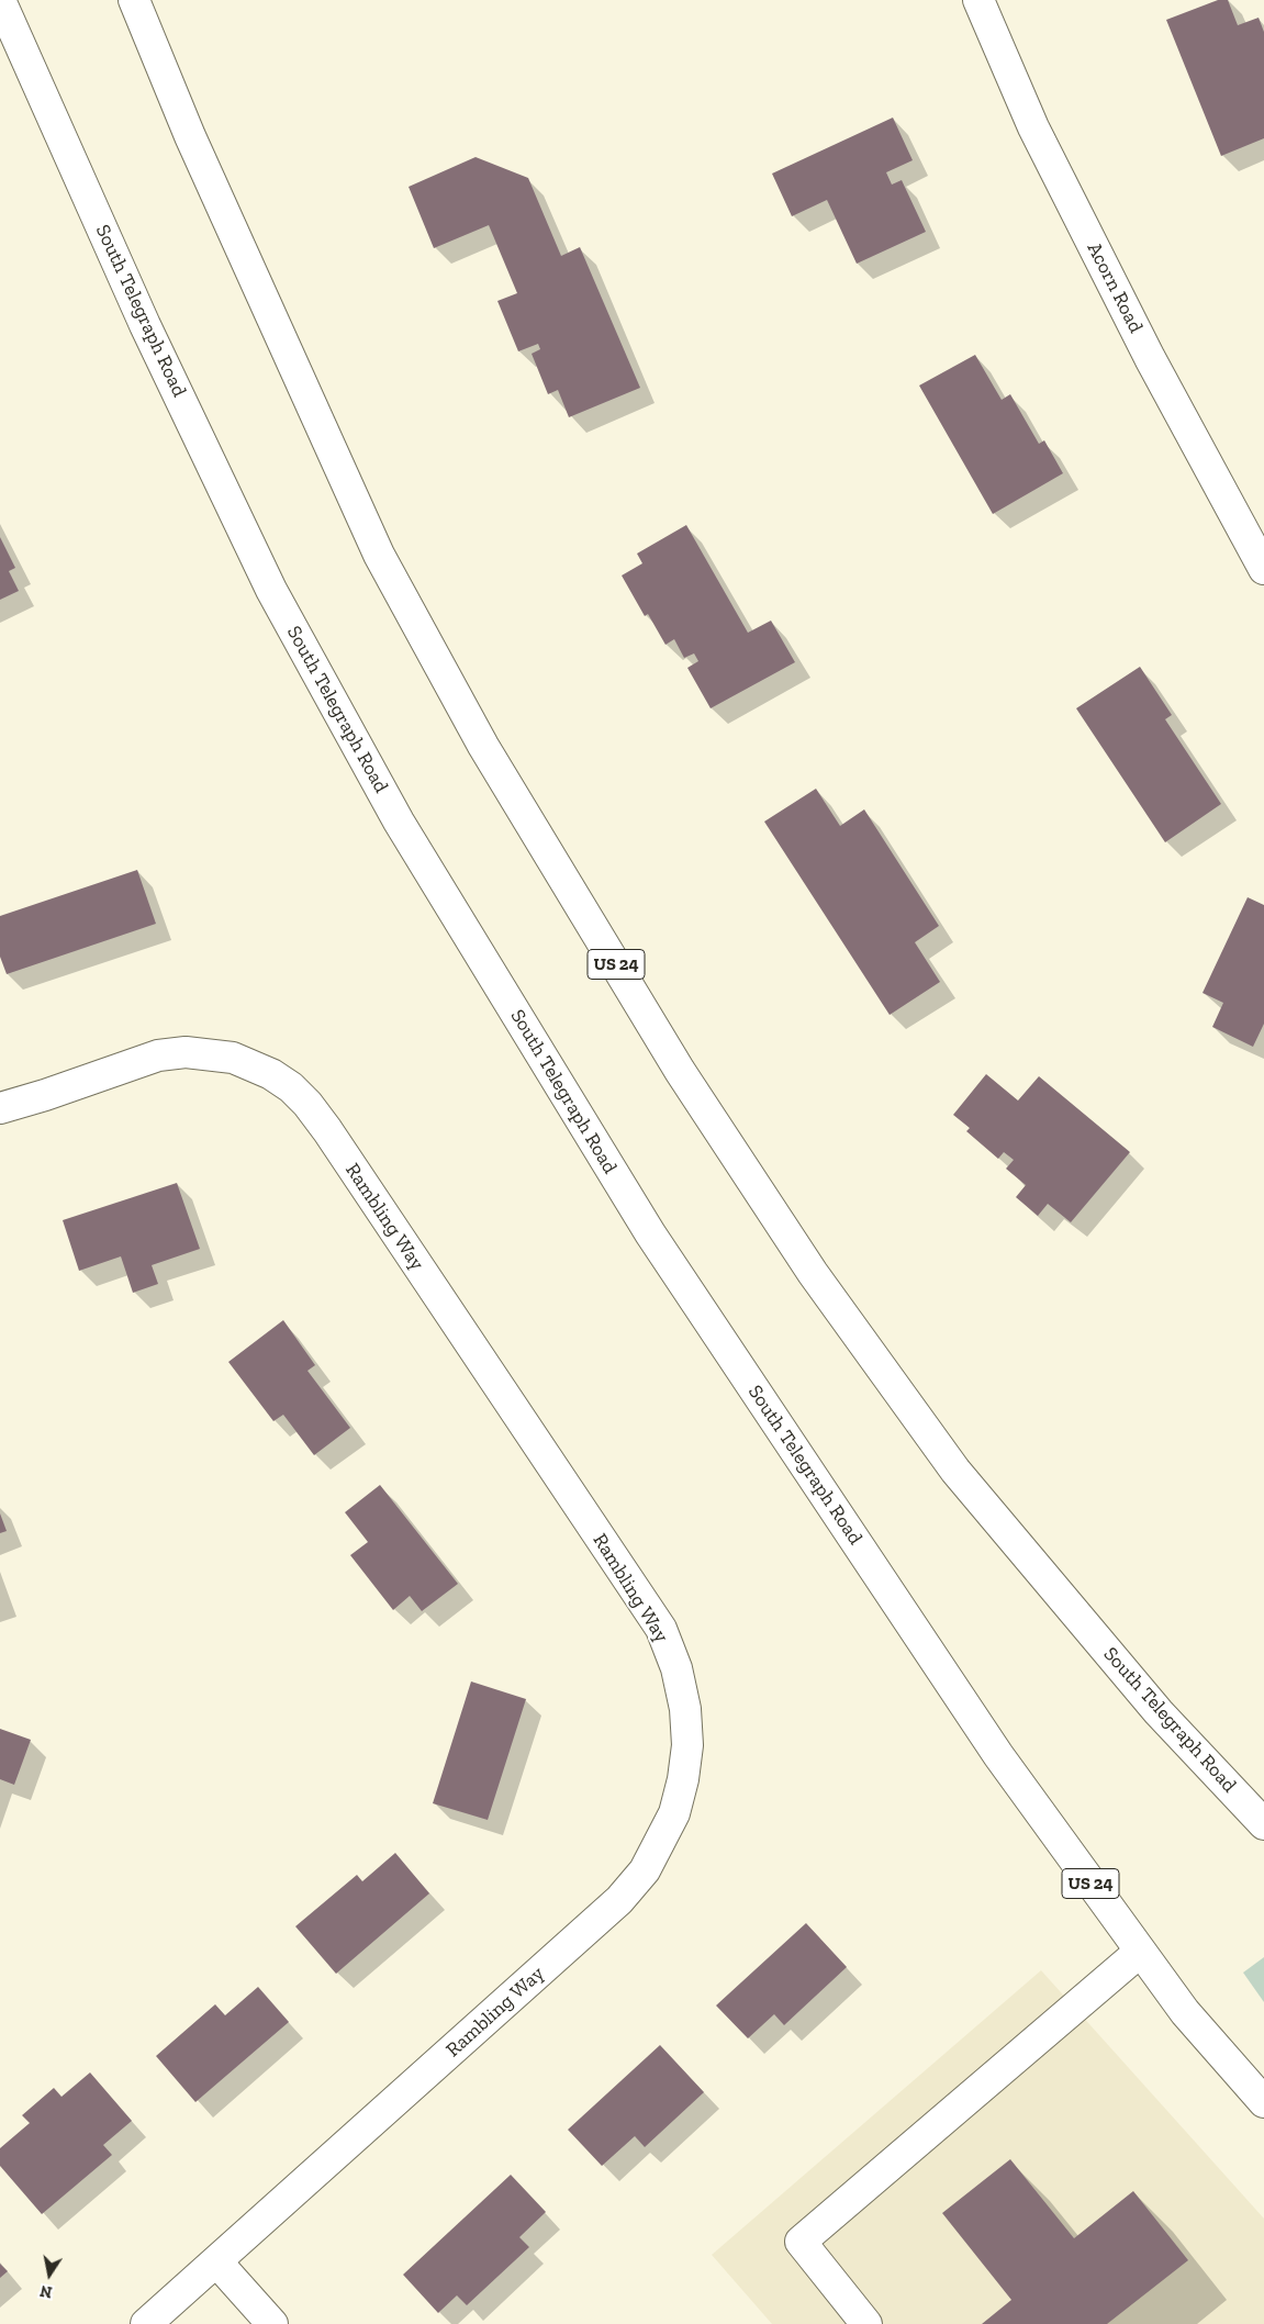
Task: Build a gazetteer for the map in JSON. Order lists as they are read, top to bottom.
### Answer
{
  "streets": {
    "main road": [
      "Acorn Road",
      "South Telegraph Road",
      "US 24",
      "Rambling Way"
    ]
  },
  "north": "bottom"
}
